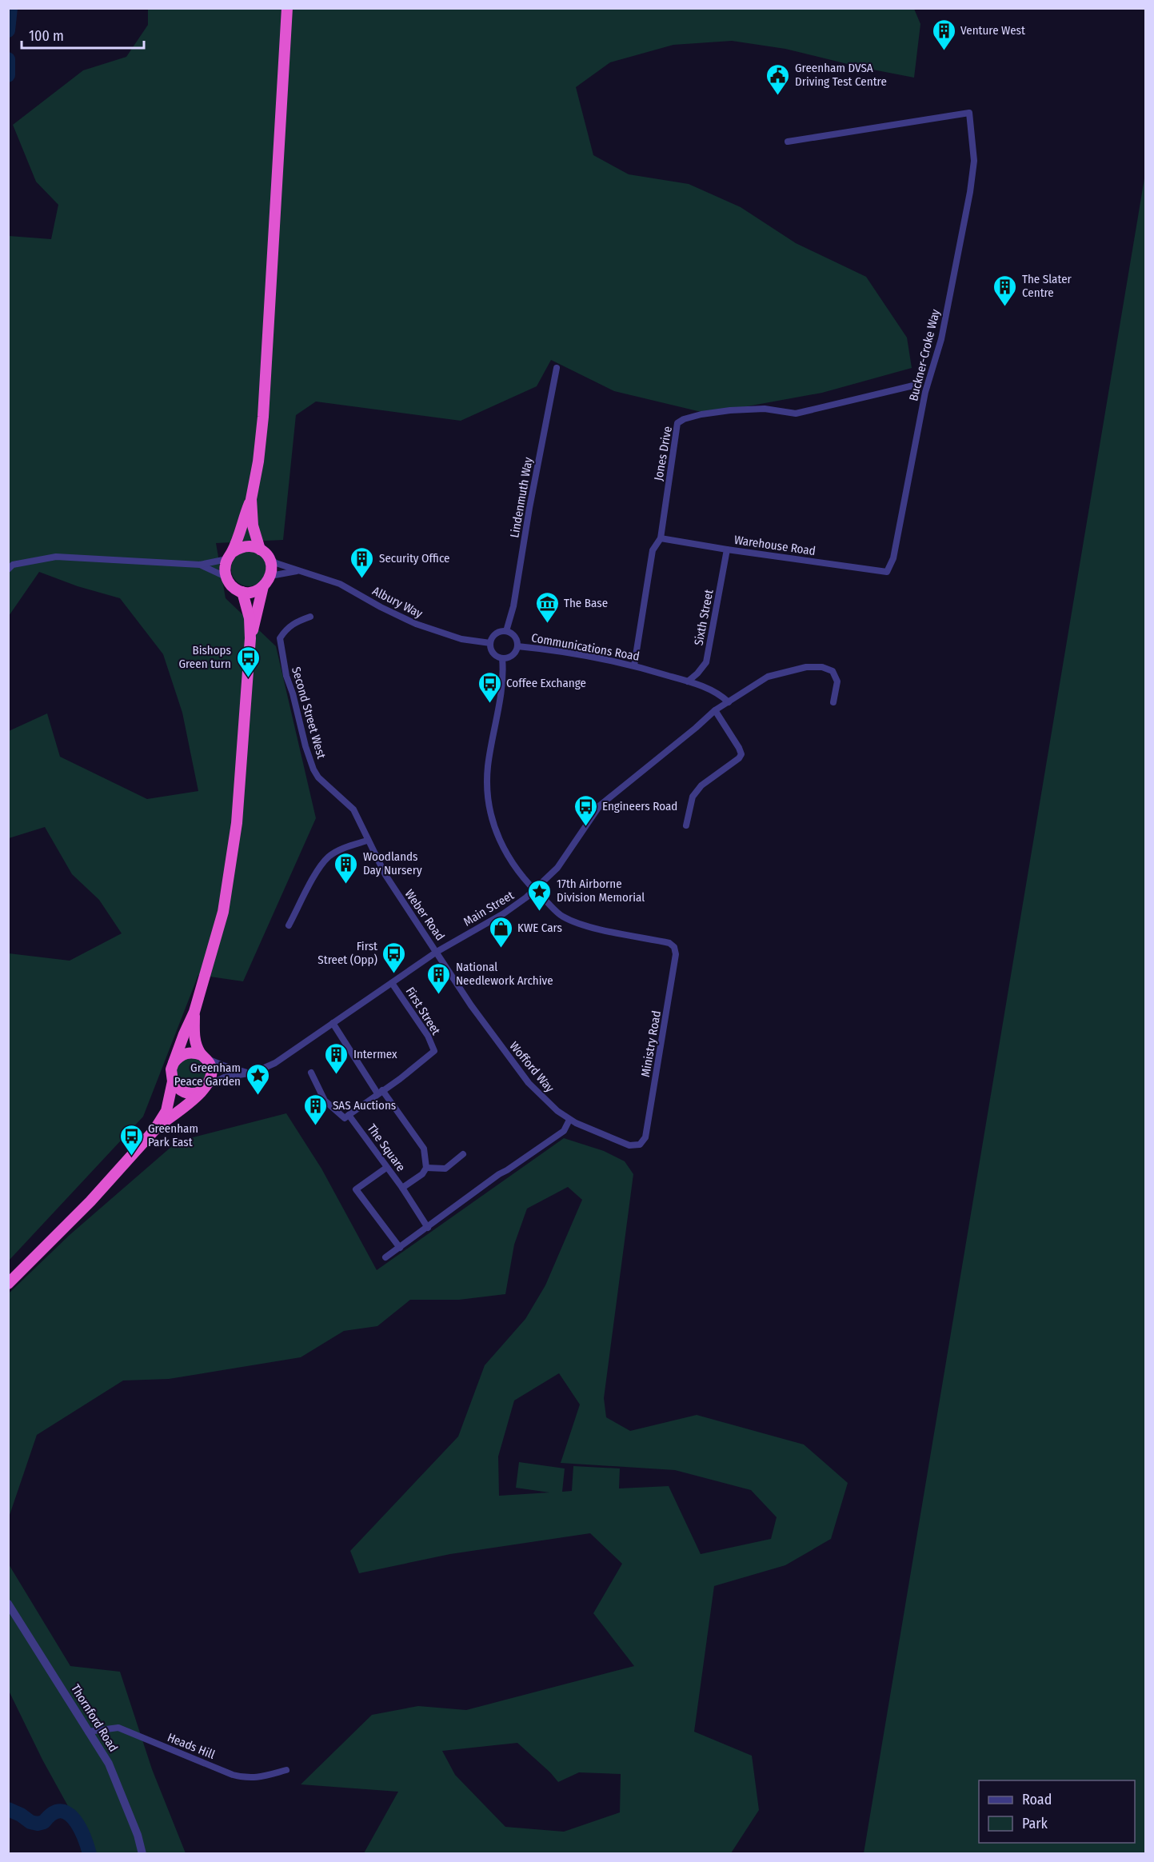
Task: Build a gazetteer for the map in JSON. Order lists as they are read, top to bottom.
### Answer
{
  "streets": {
    "street": [
      "Buckner-Croke Way",
      "Jones Drive",
      "Lindenmuth Way",
      "Warehouse Road",
      "Albury Way",
      "Sixth Street",
      "Communications Road",
      "Second Street West",
      "Main Street",
      "Weber Road",
      "First Street",
      "Ministry Road",
      "Wofford Way",
      "The Square",
      "Thornford Road",
      "Heads Hill"
    ]
  },
  "crossings": [
    ["Buckner-Croke Way", "Warehouse Road"],
    ["Jones Drive", "Warehouse Road"],
    ["Jones Drive", "Communications Road"],
    ["Lindenmuth Way", "Albury Way"],
    ["Lindenmuth Way", "Communications Road"],
    ["Warehouse Road", "Sixth Street"],
    ["Albury Way", "Communications Road"],
    ["Sixth Street", "Communications Road"],
    ["Communications Road", "Main Street"],
    ["Second Street West", "Weber Road"],
    ["Main Street", "Weber Road"],
    ["Main Street", "First Street"],
    ["Main Street", "Ministry Road"],
    ["Main Street", "Wofford Way"],
    ["Main Street", "The Square"],
    ["Weber Road", "Wofford Way"],
    ["First Street", "The Square"],
    ["Ministry Road", "Wofford Way"],
    ["Thornford Road", "Heads Hill"]
  ],
  "places": {
    "building": [
      "Venture West",
      "The Slater Centre",
      "Security Office",
      "Woodlands Day Nursery",
      "National Needlework Archive",
      "Intermex",
      "SAS Auctions"
    ],
    "public building": ["Greenham DVSA Driving Test Centre"],
    "museum": ["The Base"],
    "bus stop": [
      "Bishops Green turn",
      "Coffee Exchange",
      "Engineers Road",
      "First Street (Opp)",
      "Greenham Park East"
    ],
    "place": ["17th Airborne Division Memorial", "Greenham Peace Garden"],
    "shop": ["KWE Cars"]
  },
  "legend": ["Road", "Park"],
  "scale_bar": "100 m"
}
